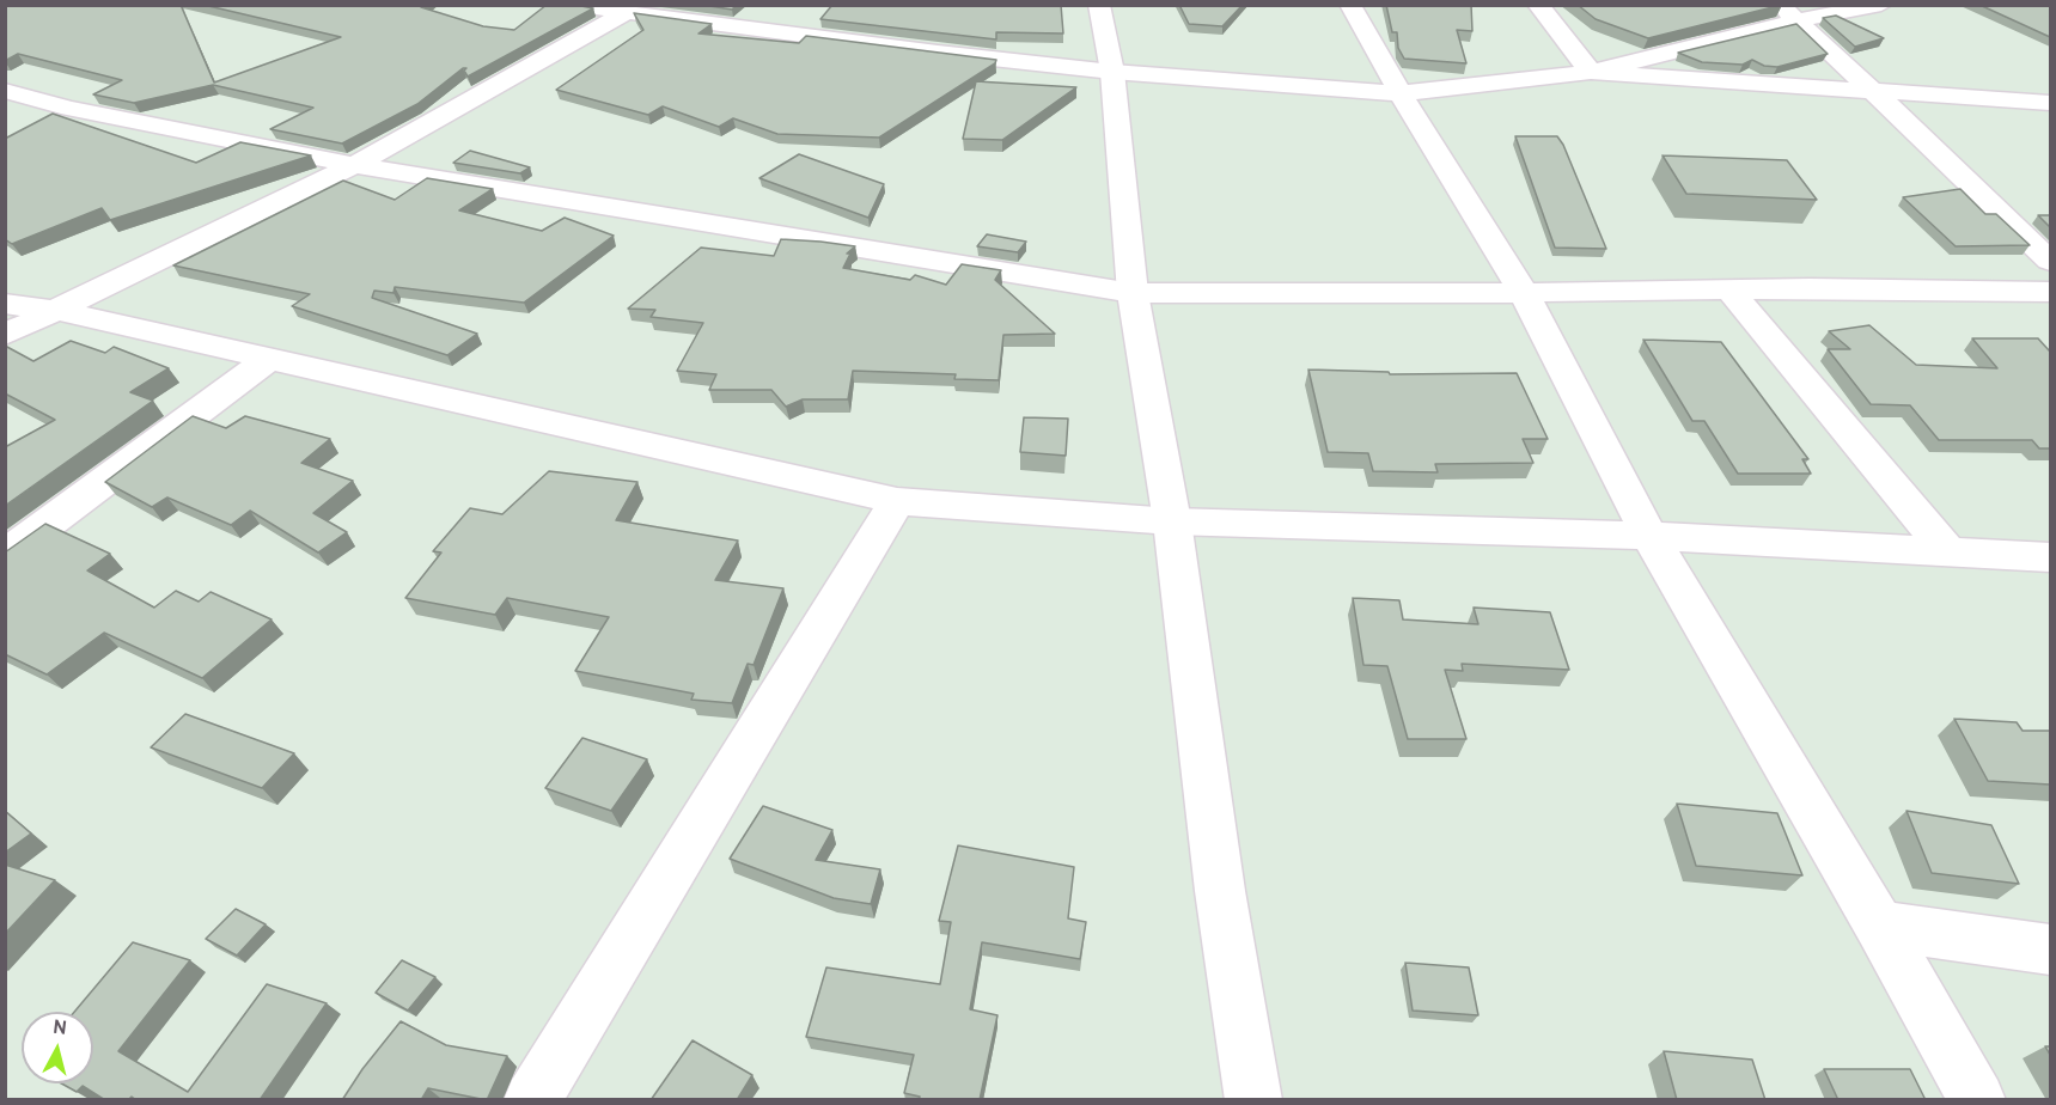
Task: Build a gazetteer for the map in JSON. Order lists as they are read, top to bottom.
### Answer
{
  "north": "top"
}
